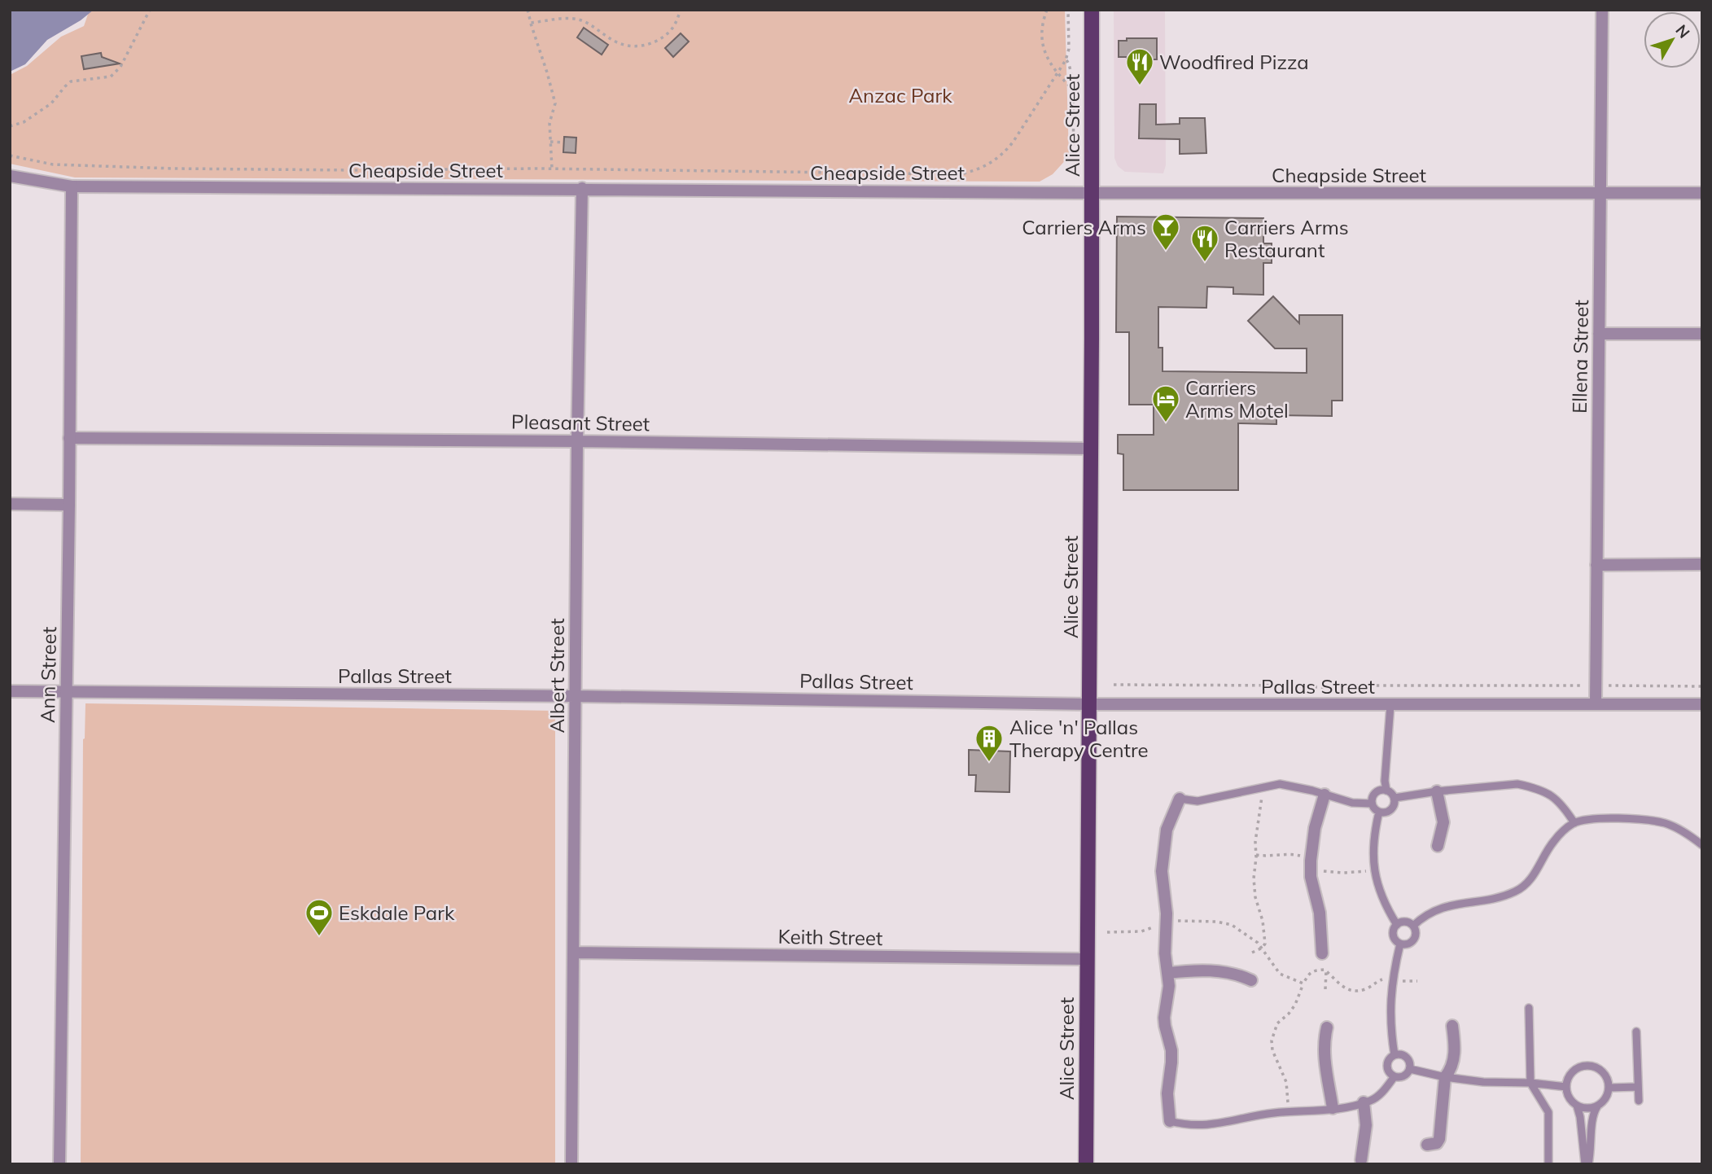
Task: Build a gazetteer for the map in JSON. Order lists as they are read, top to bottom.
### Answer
{
  "streets": {
    "main road": ["Alice Street"],
    "street": [
      "Cheapside Street",
      "Ellena Street",
      "Pleasant Street",
      "Ann Street",
      "Pallas Street",
      "Albert Street",
      "Keith Street"
    ]
  },
  "crossings": [
    ["Alice Street", "Cheapside Street"],
    ["Alice Street", "Pleasant Street"],
    ["Alice Street", "Pallas Street"],
    ["Alice Street", "Keith Street"],
    ["Cheapside Street", "Ellena Street"],
    ["Cheapside Street", "Ann Street"],
    ["Cheapside Street", "Albert Street"],
    ["Ellena Street", "Pallas Street"],
    ["Pleasant Street", "Ann Street"],
    ["Pleasant Street", "Albert Street"],
    ["Ann Street", "Pallas Street"],
    ["Pallas Street", "Albert Street"],
    ["Albert Street", "Keith Street"]
  ],
  "parks": ["Anzac Park"],
  "places": {
    "restaurant": ["Woodfired Pizza", "Carriers Arms Restaurant"],
    "bar": ["Carriers Arms"],
    "hotel": ["Carriers Arms Motel"],
    "building": ["Alice 'n' Pallas Therapy Centre"],
    "sports": ["Eskdale Park"]
  },
  "north": "top right"
}
